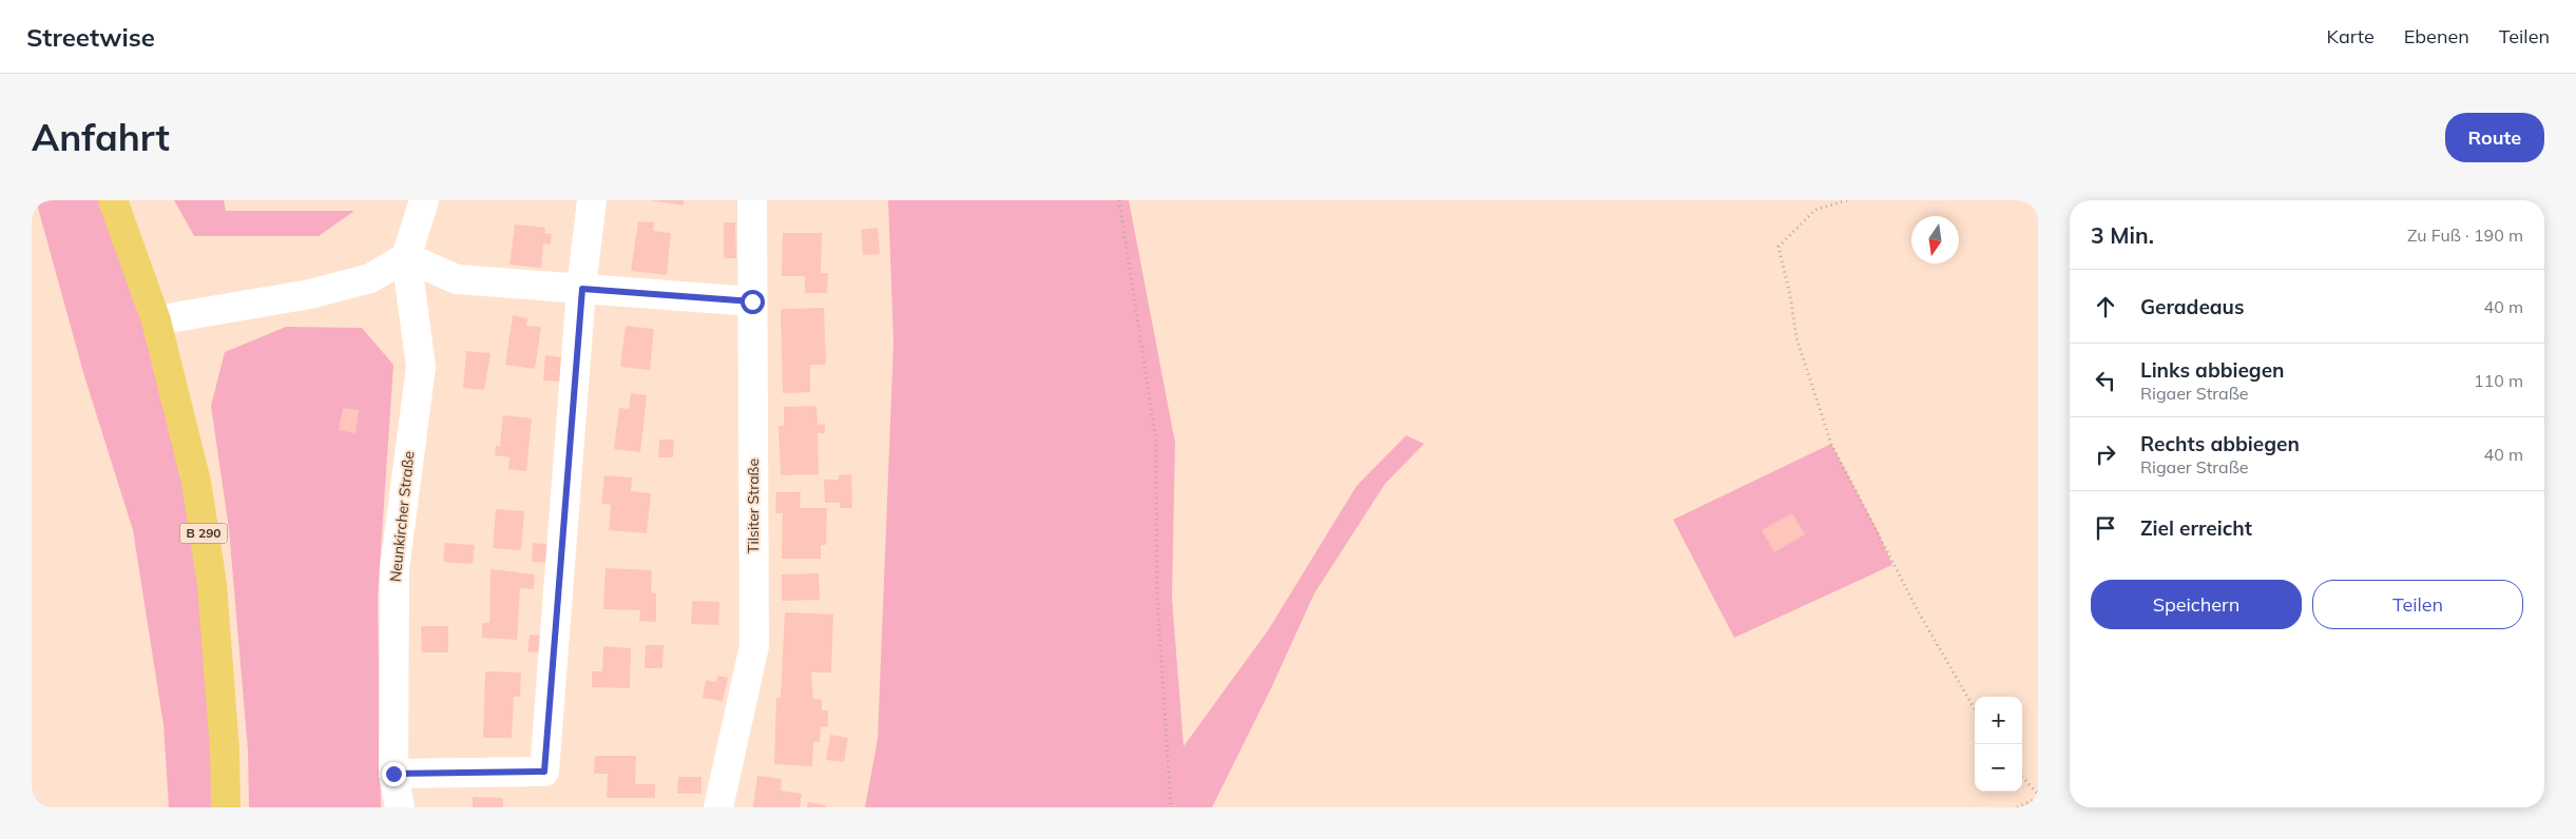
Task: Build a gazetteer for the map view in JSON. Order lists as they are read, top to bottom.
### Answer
{
  "streets": {
    "main road": ["B 290"],
    "street": ["Tilsiter Straße", "Neunkircher Straße"]
  },
  "north": "bottom",
  "page": {
    "header": "Streetwise",
    "nav": ["Karte", "Ebenen", "Teilen"],
    "buttons": [
      "Route",
      ["Speichern", "Teilen"]
    ],
    "title": "Anfahrt",
    "heading": ["3 Min.", "Zu Fuß · 190 m"],
    "list": [
      ["Geradeaus", "40 m"],
      ["Links abbiegen", "Rigaer Straße", "110 m"],
      ["Rechts abbiegen", "Rigaer Straße", "40 m"],
      "Ziel erreicht"
    ],
    "map_buttons": ["+", "−"]
  }
}
